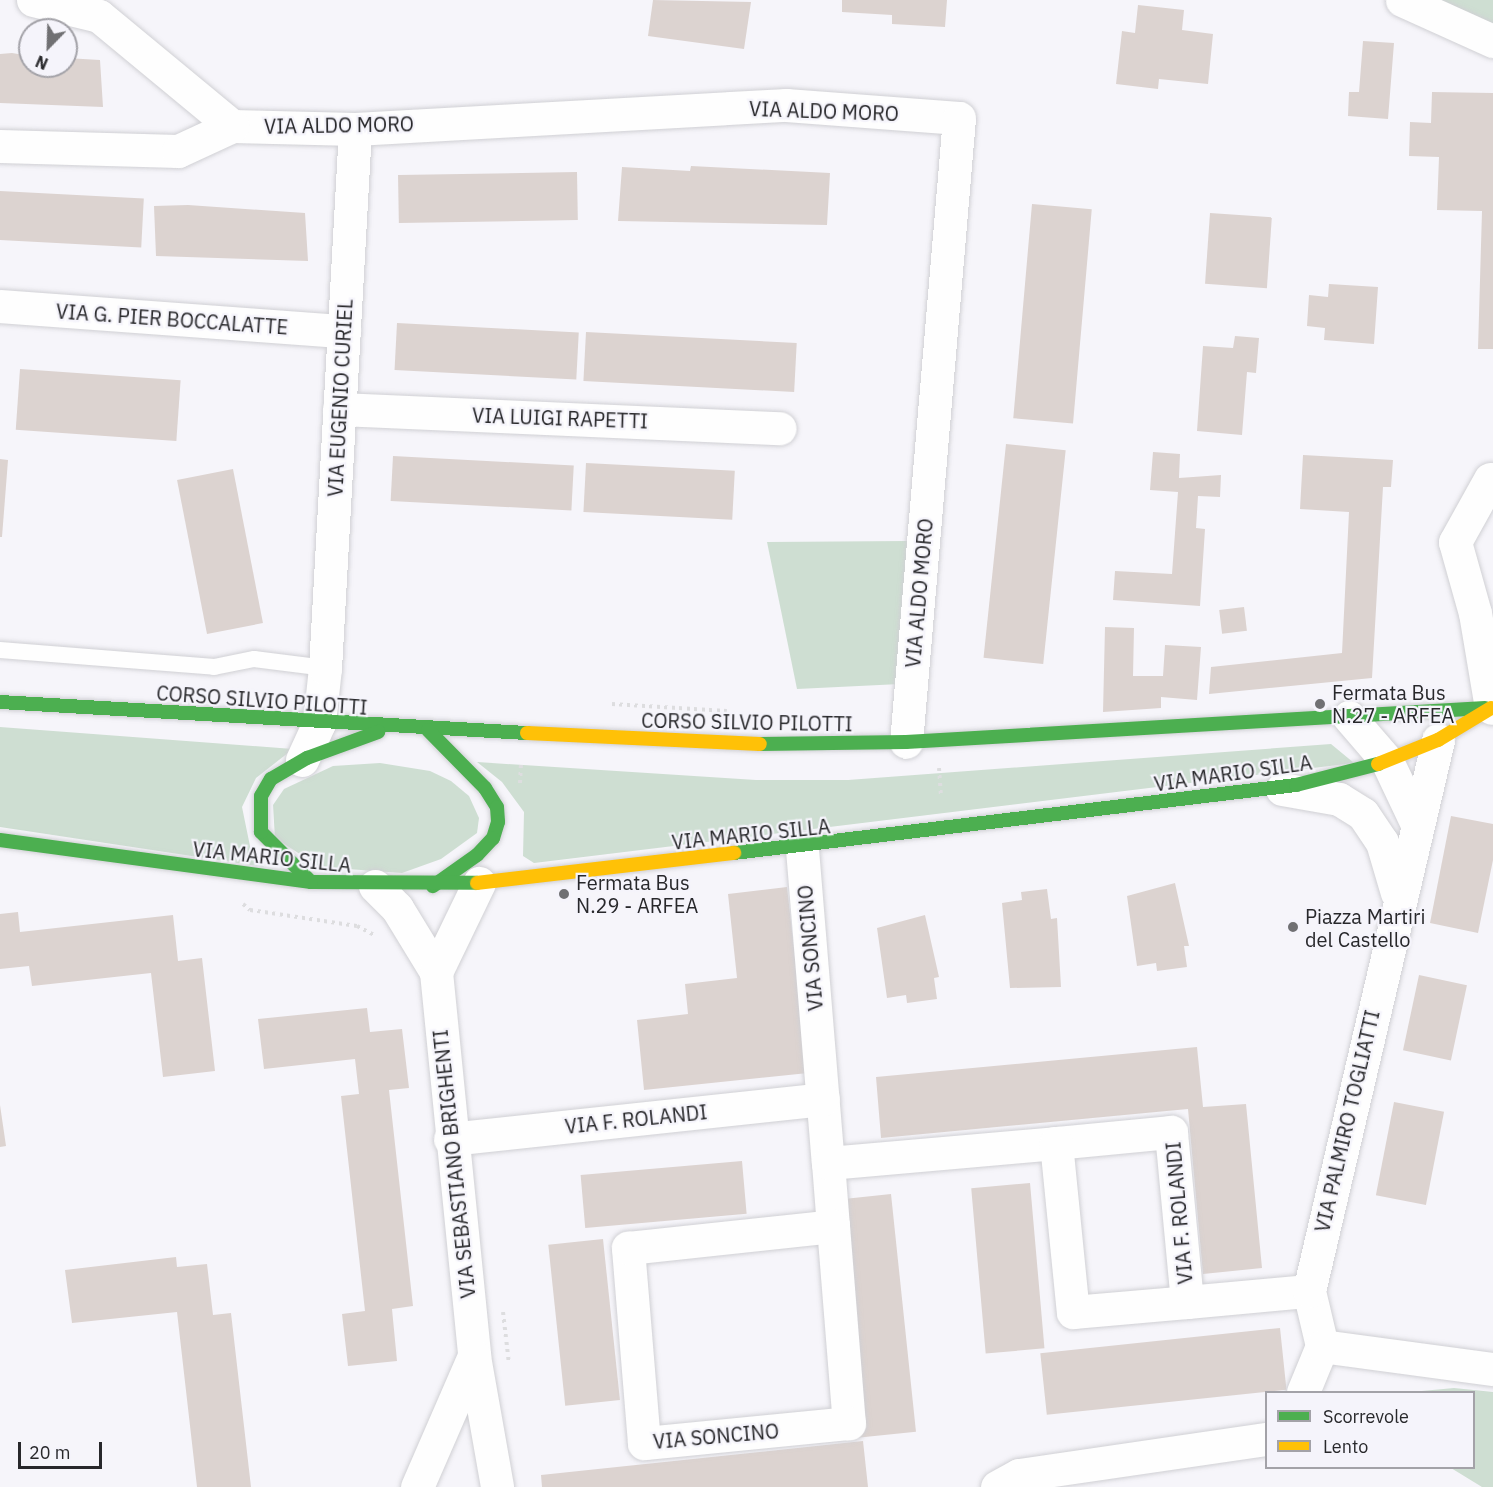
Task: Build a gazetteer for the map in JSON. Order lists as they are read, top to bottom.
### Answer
{
  "streets": {
    "street": [
      "VIA ALDO MORO",
      "VIA G. PIER BOCCALATTE",
      "VIA EUGENIO CURIEL",
      "VIA LUIGI RAPETTI",
      "CORSO SILVIO PILOTTI",
      "VIA MARIO SILLA",
      "VIA SONCINO",
      "VIA F. ROLANDI",
      "VIA PALMIRO TOGLIATTI",
      "VIA SEBASTIANO BRIGHENTI"
    ]
  },
  "crossings": [
    ["VIA ALDO MORO", "VIA EUGENIO CURIEL"],
    ["VIA ALDO MORO", "CORSO SILVIO PILOTTI"],
    ["VIA G. PIER BOCCALATTE", "VIA EUGENIO CURIEL"],
    ["VIA EUGENIO CURIEL", "VIA LUIGI RAPETTI"],
    ["VIA EUGENIO CURIEL", "CORSO SILVIO PILOTTI"],
    ["VIA EUGENIO CURIEL", "VIA MARIO SILLA"],
    ["CORSO SILVIO PILOTTI", "VIA MARIO SILLA"],
    ["VIA MARIO SILLA", "VIA SONCINO"],
    ["VIA MARIO SILLA", "VIA PALMIRO TOGLIATTI"],
    ["VIA SONCINO", "VIA F. ROLANDI"],
    ["VIA F. ROLANDI", "VIA PALMIRO TOGLIATTI"],
    ["VIA F. ROLANDI", "VIA SEBASTIANO BRIGHENTI"]
  ],
  "places": ["Fermata Bus N.27 - ARFEA", "Fermata Bus N.29 - ARFEA", "Piazza Martiri del Castello"],
  "legend": ["Scorrevole", "Lento"],
  "scale_bar": "20 m",
  "north": "bottom left"
}
